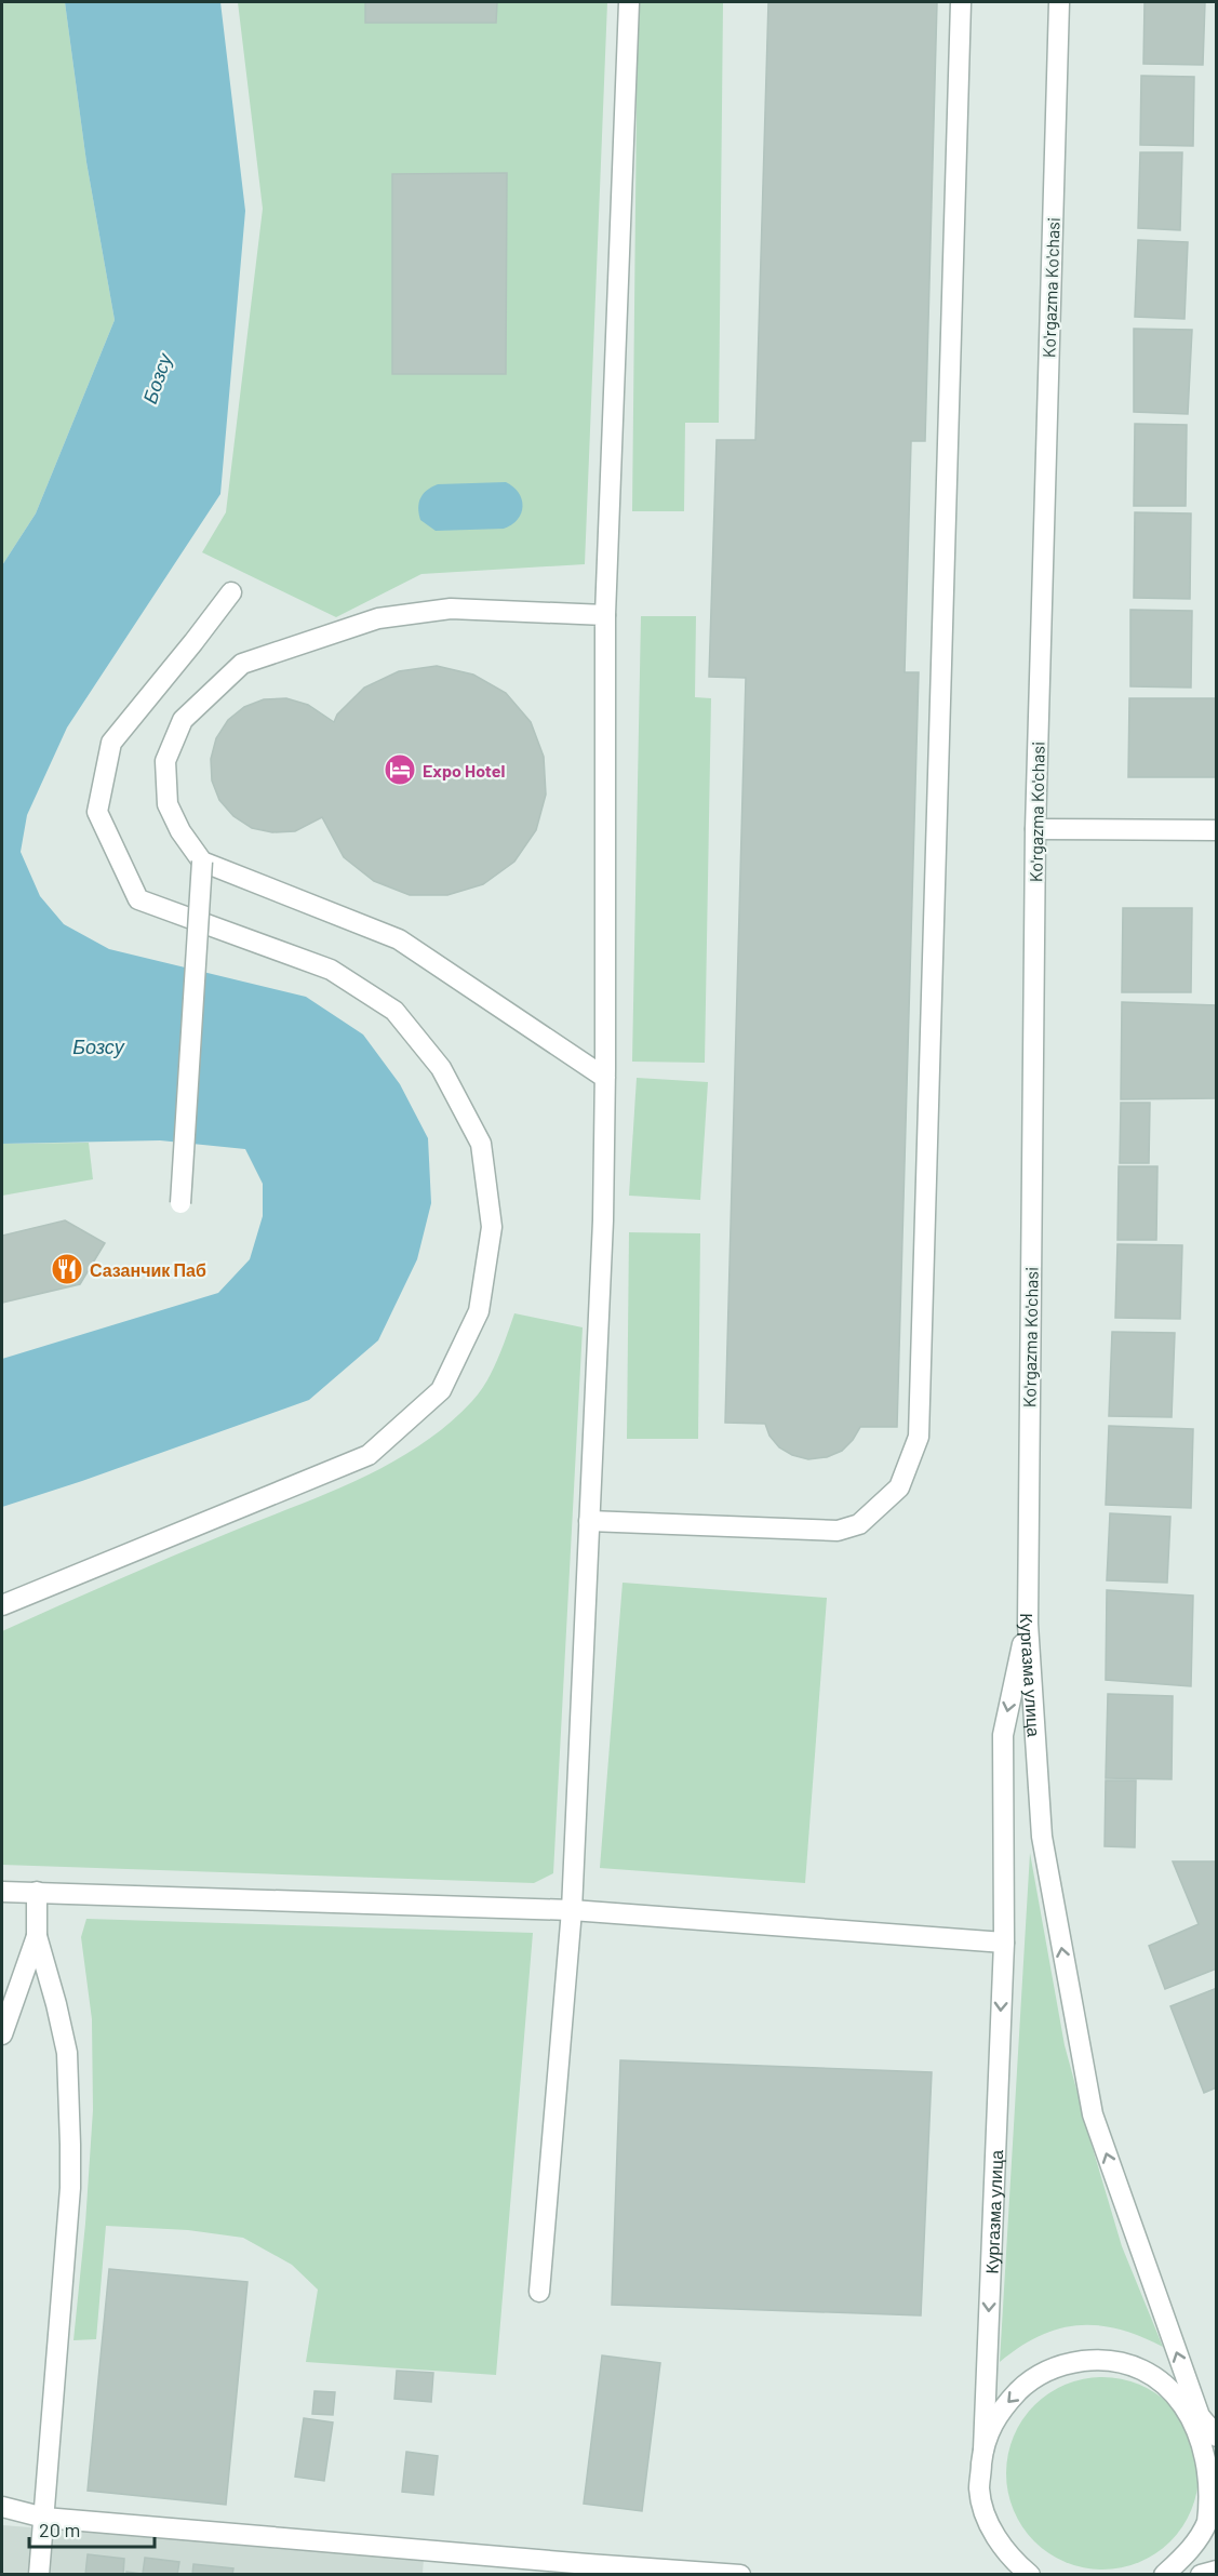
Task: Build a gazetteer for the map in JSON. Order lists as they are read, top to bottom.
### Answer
{
  "streets": {
    "street": ["Ko'rgazma Ko'chasi", "Кургазма улица"]
  },
  "crossings": [
    ["Ko'rgazma Ko'chasi", "Кургазма улица"]
  ],
  "water": ["Бозсу"],
  "places": {
    "hotel": ["Expo Hotel"],
    "restaurant": ["Сазанчик Паб"]
  },
  "scale_bar": "20 m"
}
